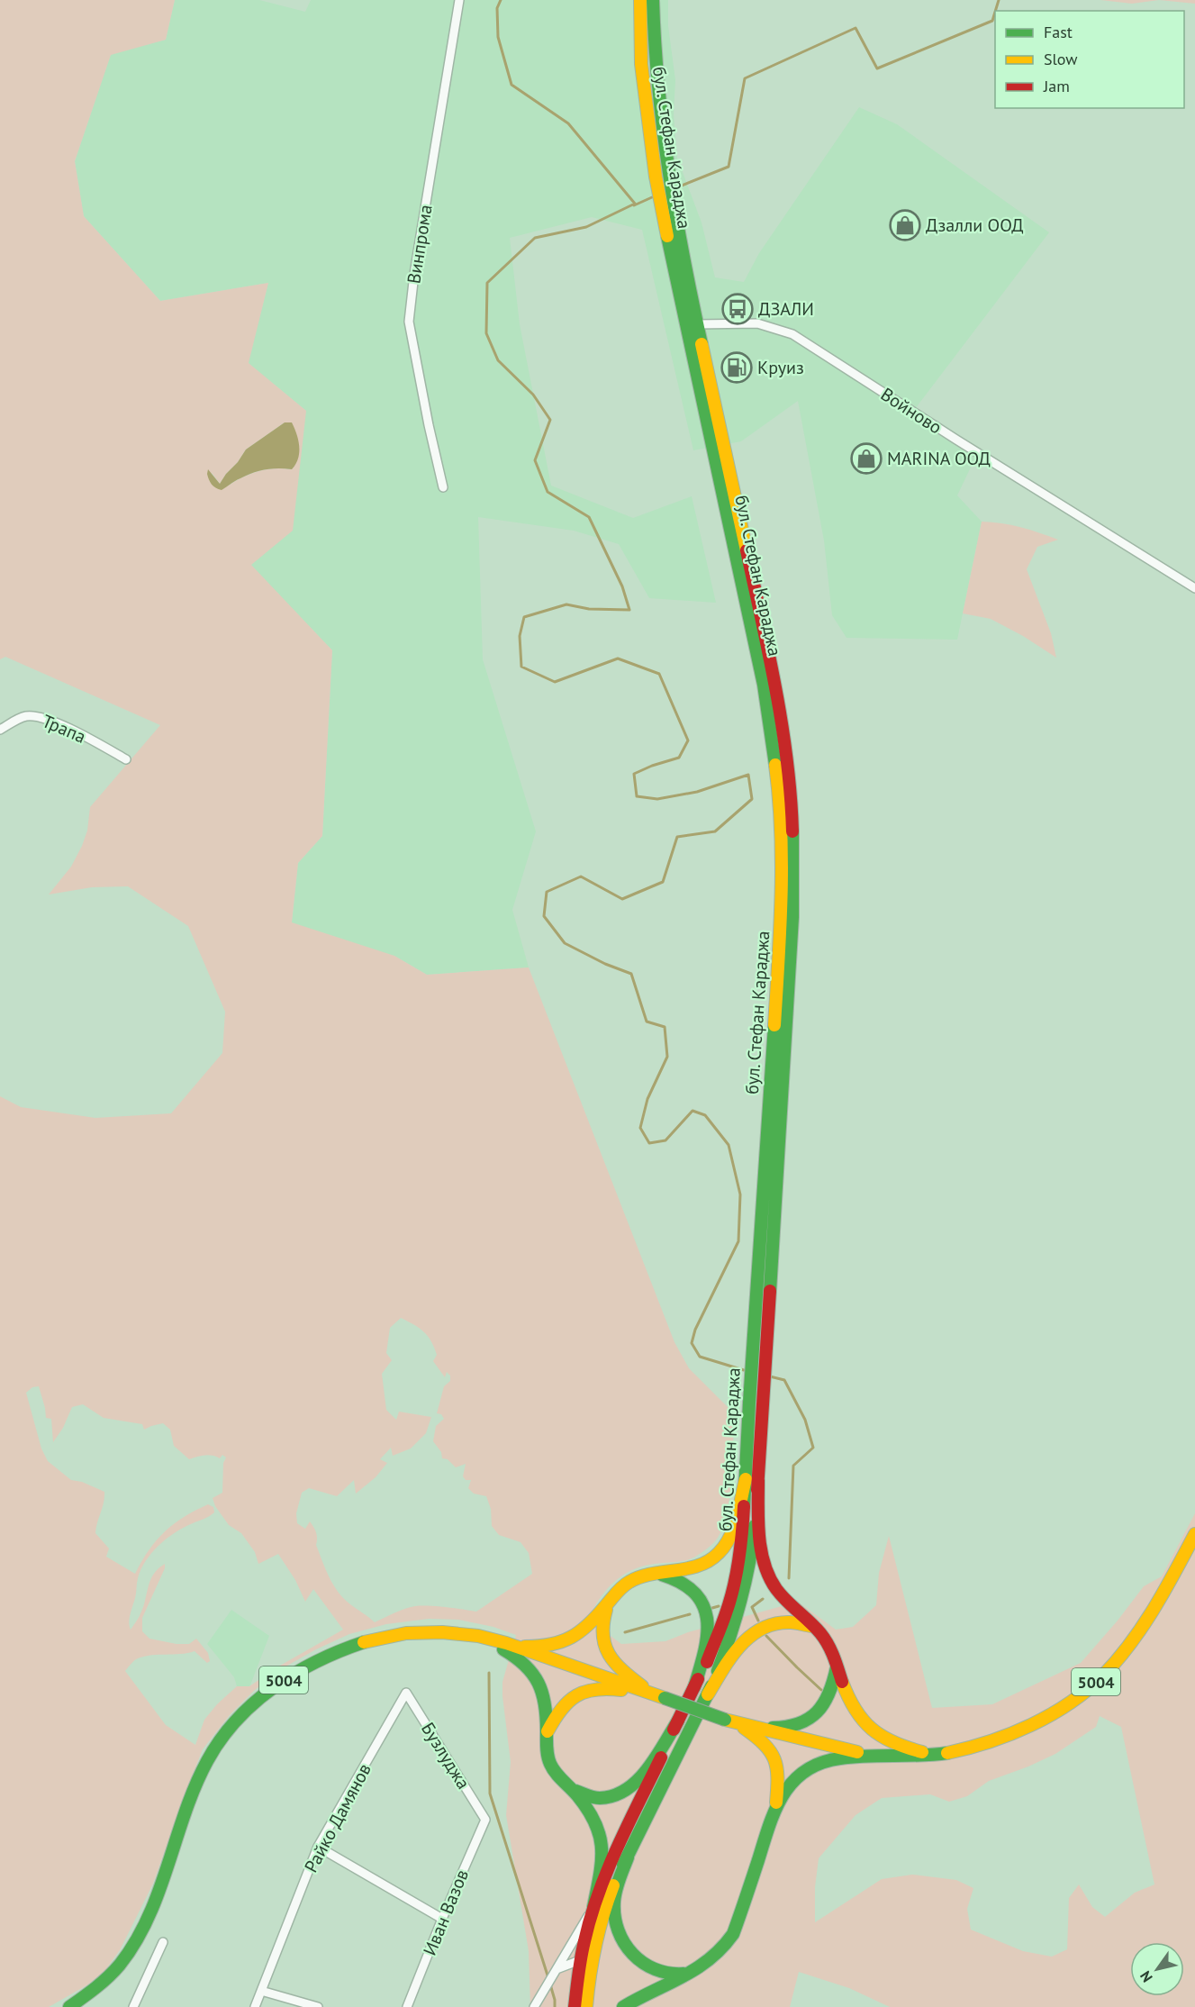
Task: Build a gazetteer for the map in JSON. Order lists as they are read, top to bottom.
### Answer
{
  "streets": {
    "main road": ["бул. Стефан Караджа", "5004"],
    "street": [
      "Винпрома",
      "Войново",
      "Трапа",
      "Бузлуджа",
      "Райко Дамянов",
      "Иван Вазов"
    ]
  },
  "crossings": [
    ["бул. Стефан Караджа", "Войново"],
    ["Бузлуджа", "Райко Дамянов"],
    ["Бузлуджа", "Иван Вазов"]
  ],
  "places": {
    "shop": ["Дзалли ООД", "MARINA ООД"],
    "bus stop": ["ДЗАЛИ"],
    "fuel station": ["Круиз"]
  },
  "legend": ["Fast", "Slow", "Jam"],
  "north": "bottom left"
}
